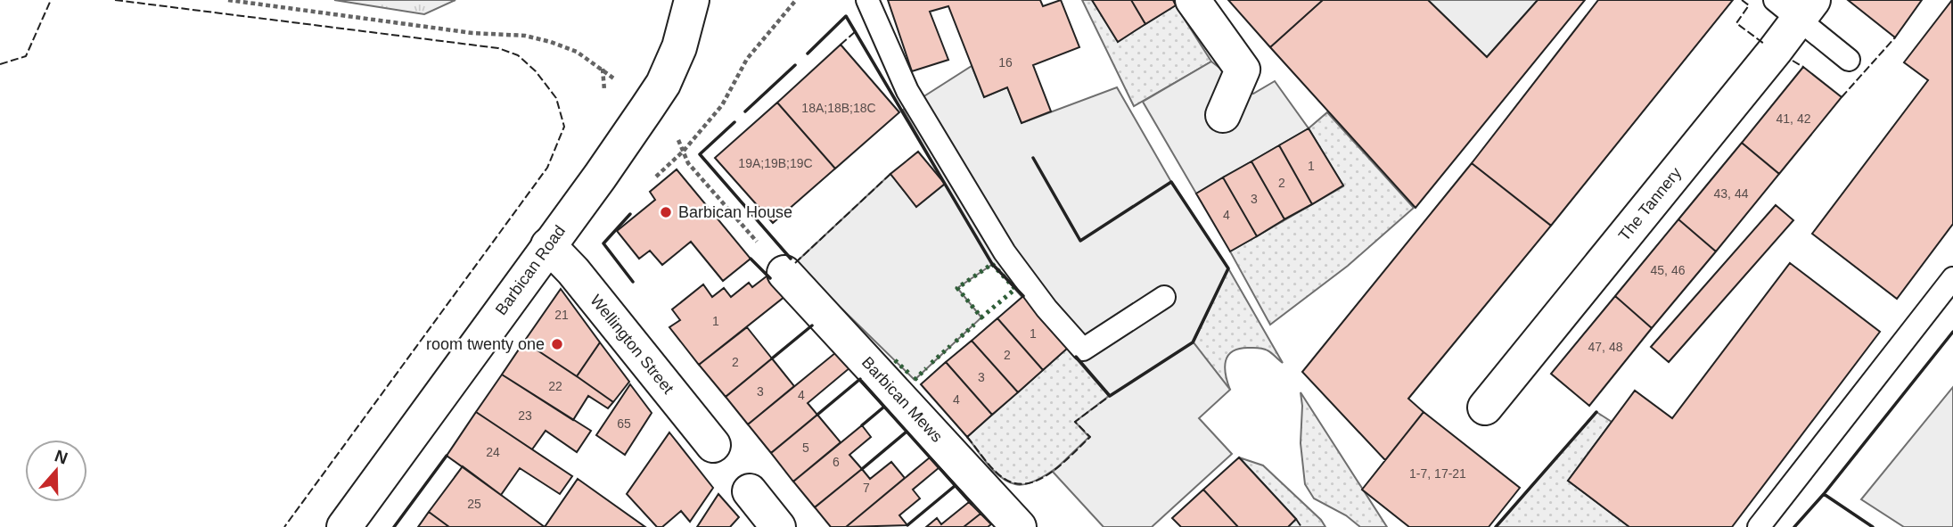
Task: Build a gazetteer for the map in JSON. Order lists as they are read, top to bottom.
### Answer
{
  "streets": {
    "street": [
      "The Tannery",
      "Barbican Road",
      "Wellington Street",
      "Barbican Mews"
    ]
  },
  "crossings": [
    ["Barbican Road", "Wellington Street"]
  ],
  "places": ["Barbican House", "room twenty one"],
  "house_numbers": [
    "16",
    "18A;18B;18C",
    "41, 42",
    "19A;19B;19C",
    "1",
    "2",
    "43, 44",
    "3",
    "4",
    "45, 46",
    "21",
    "1",
    "1",
    "47, 48",
    "2",
    "2",
    "3",
    "22",
    "3",
    "4",
    "4",
    "23",
    "65",
    "5",
    "24",
    "6",
    "1-7, 17-21",
    "7",
    "25"
  ],
  "north": "top"
}
